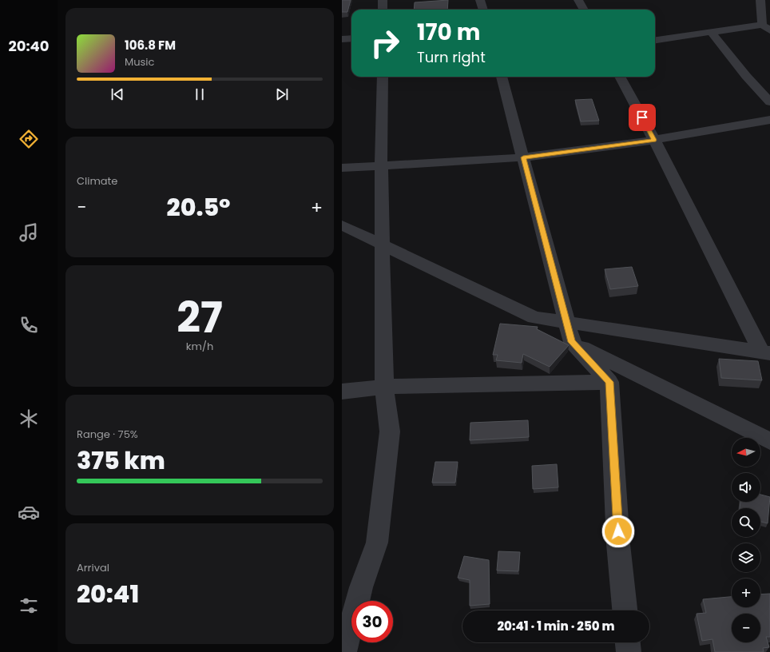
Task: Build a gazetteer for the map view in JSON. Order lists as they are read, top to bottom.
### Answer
{
  "north": "left",
  "page": {
    "tabs": "20:40",
    "turn": ["170 m", "Turn right"],
    "song": ["106.8 FM", "Music"],
    "tile": [
      "Climate",
      ["27", "km/h"],
      ["Range · 75%", "375 km"],
      ["Arrival", "20:41"]
    ],
    "heat": ["−", "20.5°", "+"],
    "map_buttons": ["+", "−"],
    "limit": "30",
    "trip": "20:41 · 1 min · 250 m"
  }
}
